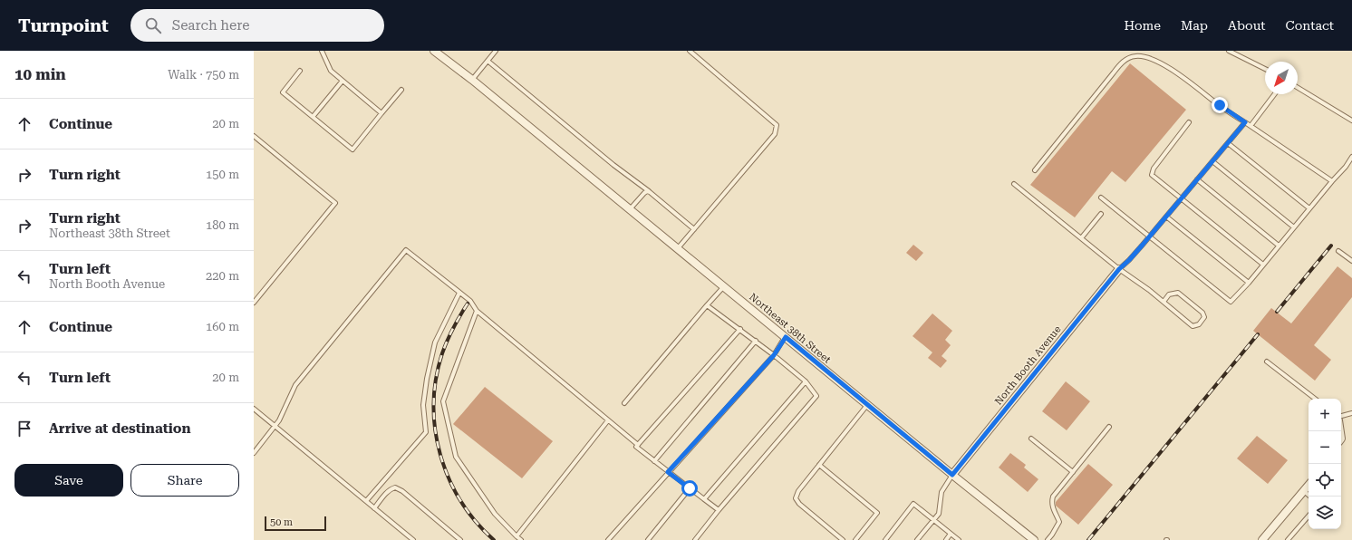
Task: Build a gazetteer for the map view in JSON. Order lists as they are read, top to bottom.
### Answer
{
  "streets": {
    "street": ["Northeast 38th Street", "North Booth Avenue"]
  },
  "crossings": [
    ["Northeast 38th Street", "North Booth Avenue"]
  ],
  "scale_bar": "50 m",
  "north": "bottom left",
  "page": {
    "header": "Turnpoint",
    "search": "Search here",
    "nav": [
      "Home",
      "Map",
      "About",
      "Contact"
    ],
    "heading": ["10 min", "Walk · 750 m"],
    "list": [
      ["Continue", "20 m"],
      ["Turn right", "150 m"],
      ["Turn right", "Northeast 38th Street", "180 m"],
      ["Turn left", "North Booth Avenue", "220 m"],
      ["Continue", "160 m"],
      ["Turn left", "20 m"],
      "Arrive at destination"
    ],
    "map_buttons": ["+", "−"],
    "buttons": ["Save", "Share"],
    "scale": "50 m"
  }
}
